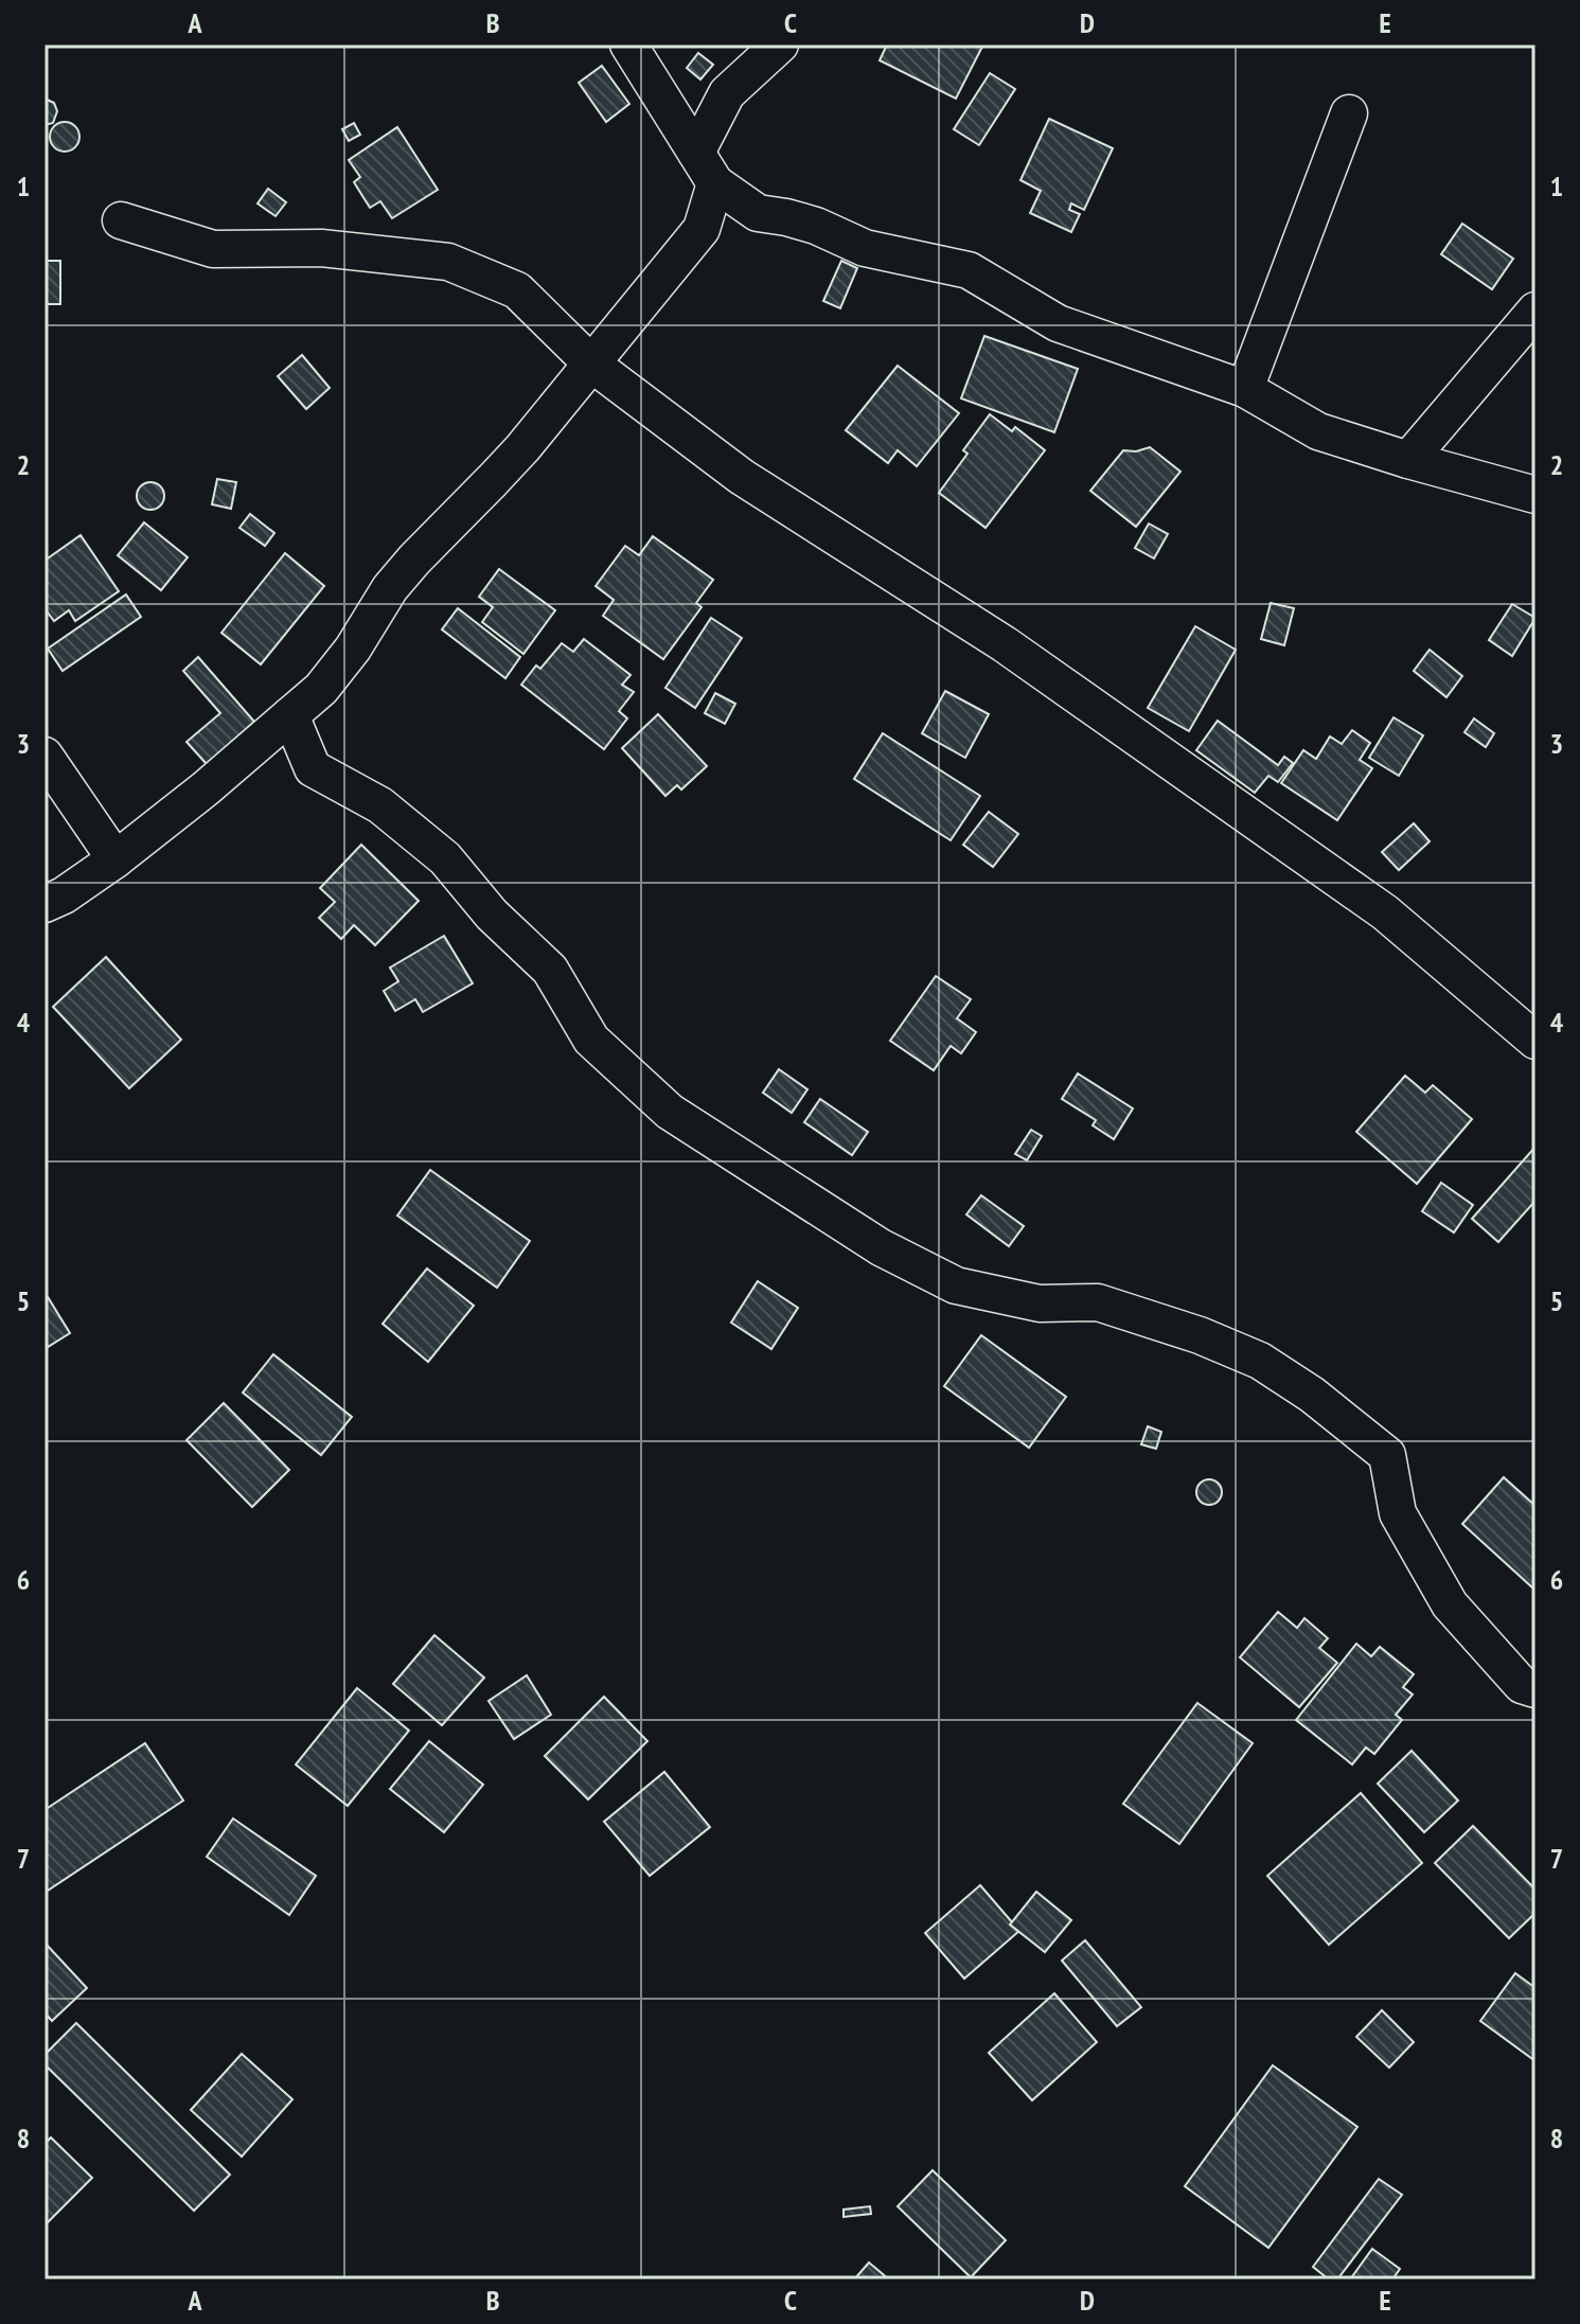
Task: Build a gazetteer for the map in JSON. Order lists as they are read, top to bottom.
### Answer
{
  "grid": {
    "columns": [
      "A",
      "B",
      "C",
      "D",
      "E"
    ],
    "rows": [
      "1",
      "2",
      "3",
      "4",
      "5",
      "6",
      "7",
      "8"
    ]
  }
}
